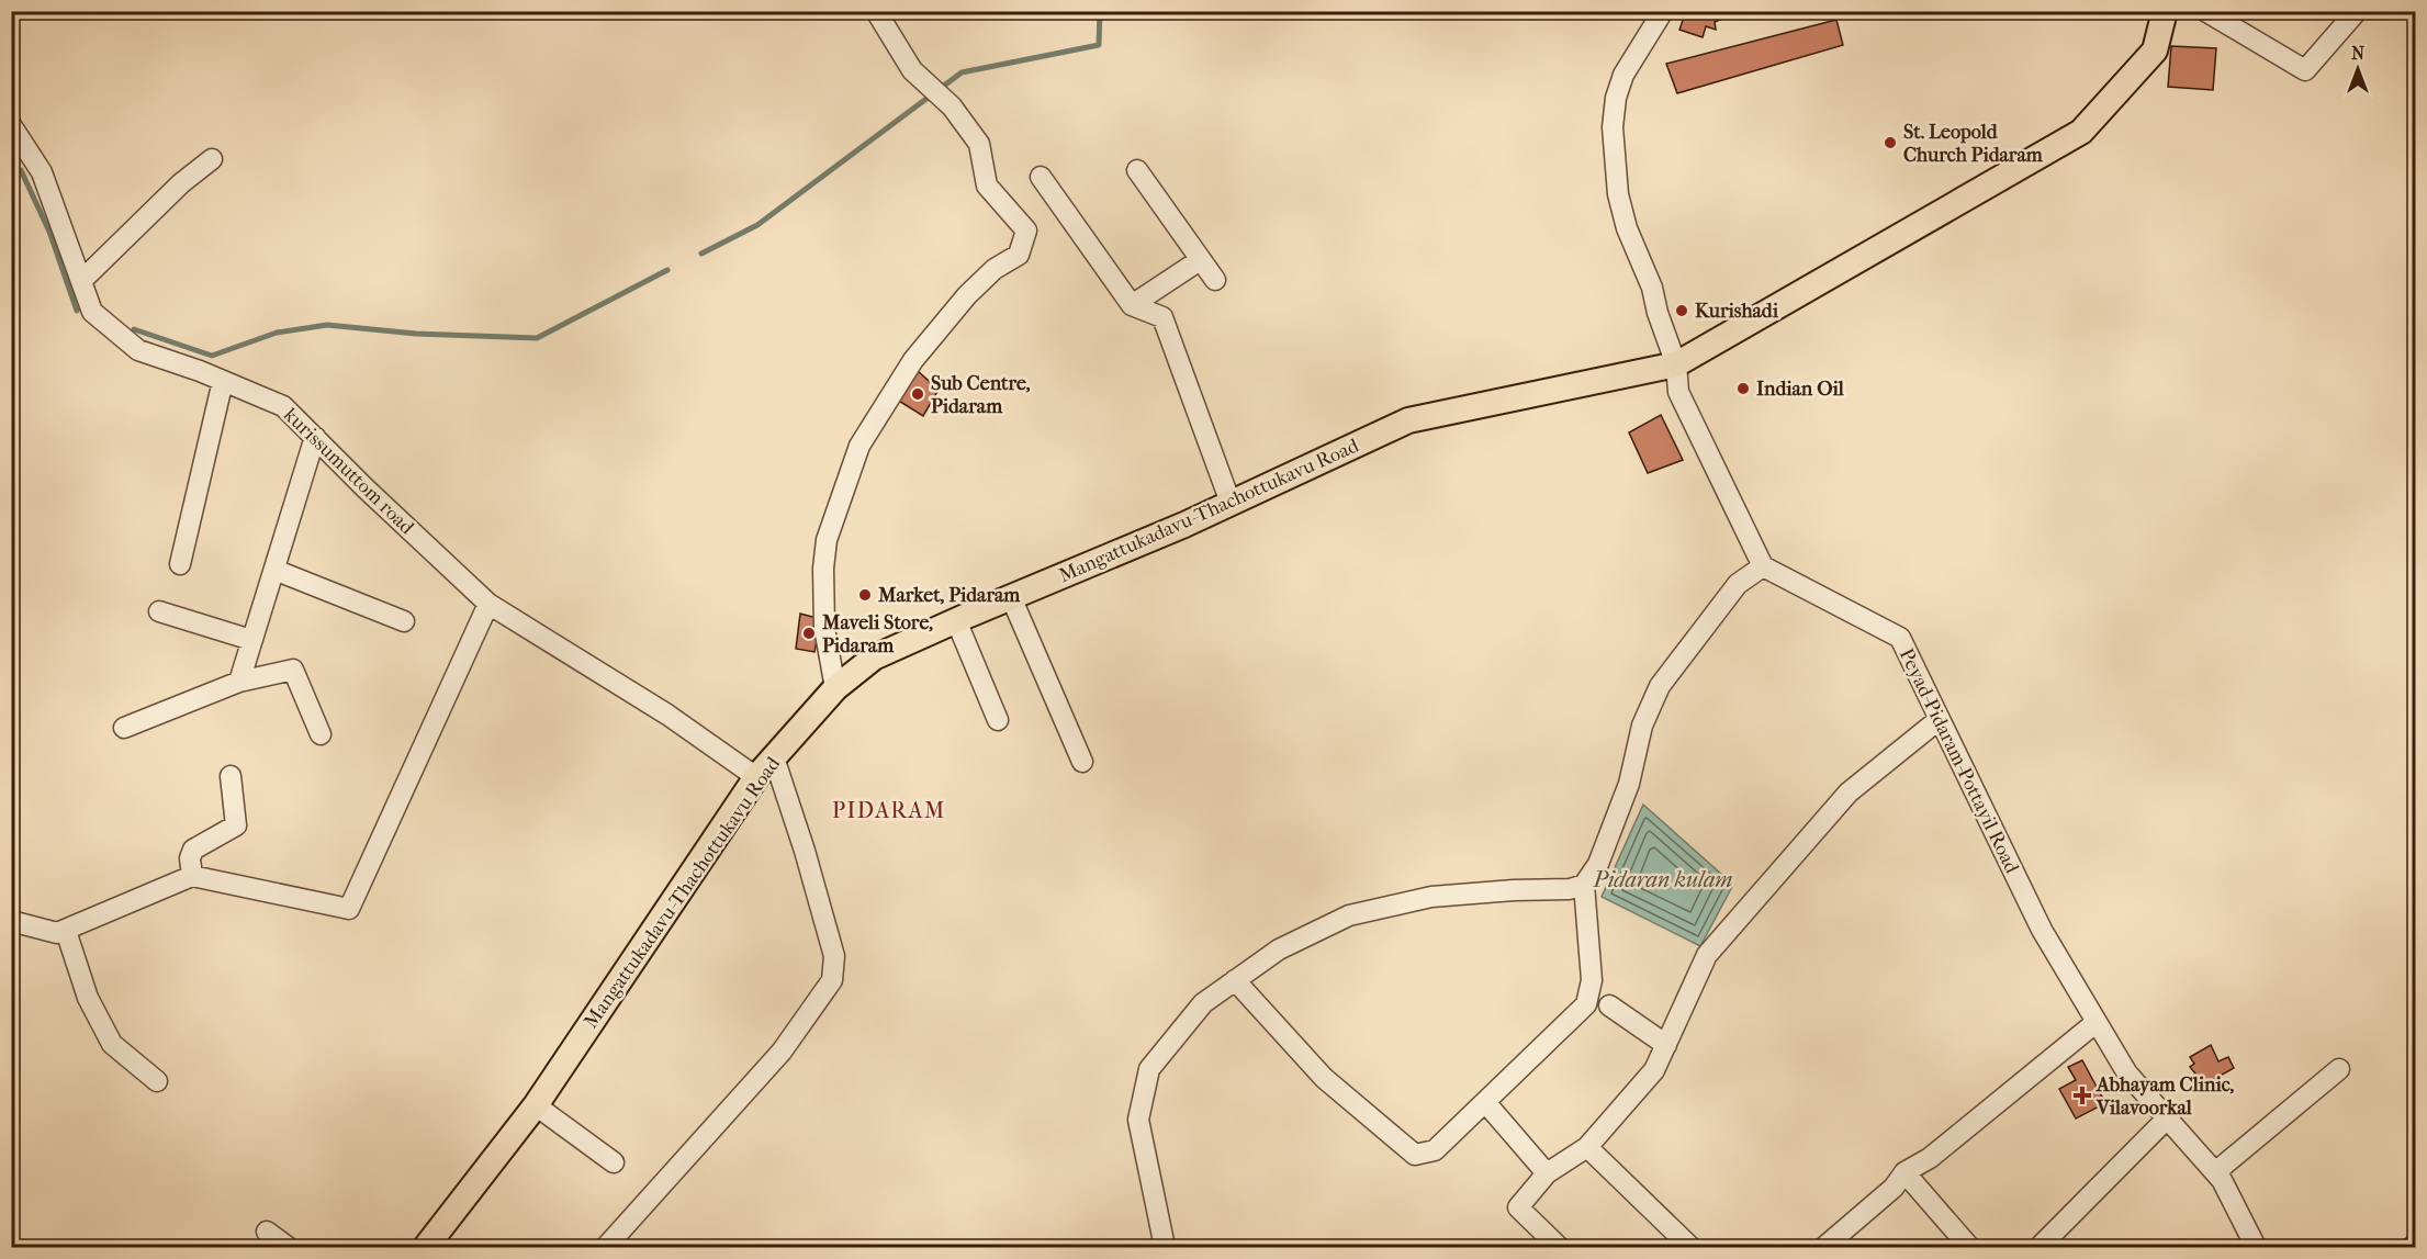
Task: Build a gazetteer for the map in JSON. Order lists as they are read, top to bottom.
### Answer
{
  "streets": {
    "main road": ["Mangattukadavu-Thachottukavu Road"],
    "street": ["kurissumuttom road", "Peyad-Pidaram-Pottayil Road"]
  },
  "crossings": [
    ["kurissumuttom road", "Mangattukadavu-Thachottukavu Road"]
  ],
  "districts": ["PIDARAM"],
  "water": ["Pidaran kulam"],
  "places": {
    "other": [
      "St. Leopold Church Pidaram",
      "Kurishadi",
      "Indian Oil",
      "Sub Centre, Pidaram",
      "Market, Pidaram",
      "Maveli Store, Pidaram"
    ],
    "health": ["Abhayam Clinic, Vilavoorkal"]
  },
  "north": "top"
}
